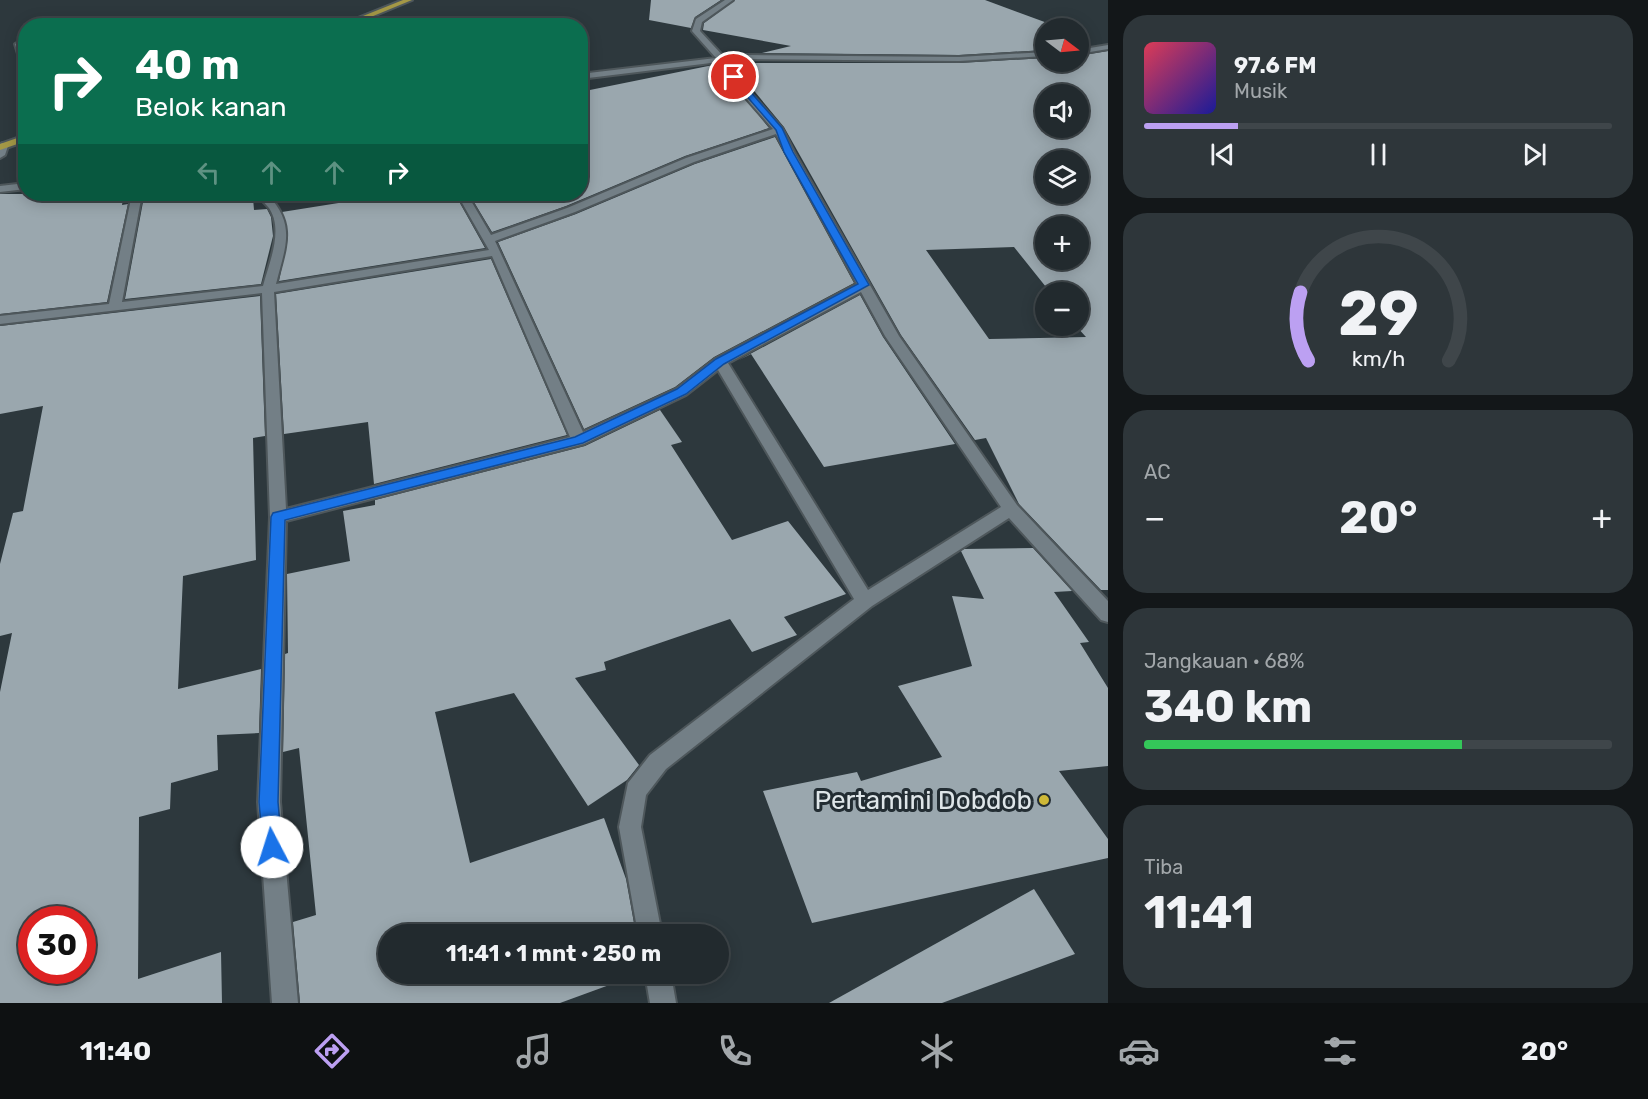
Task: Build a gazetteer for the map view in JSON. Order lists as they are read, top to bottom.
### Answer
{
  "places": ["Pertamini Dobdob"],
  "north": "right",
  "page": {
    "map_buttons": ["+", "−"],
    "turn": ["40 m", "Belok kanan"],
    "song": ["97.6 FM", "Musik"],
    "tile": [
      "AC",
      ["Jangkauan · 68%", "340 km"],
      ["Tiba", "11:41"]
    ],
    "heat": ["−", "20°", "+"],
    "limit": "30",
    "trip": "11:41 · 1 mnt · 250 m",
    "tabs": ["11:40", "20°"],
    "gauge": ["29", "km/h"]
  }
}
